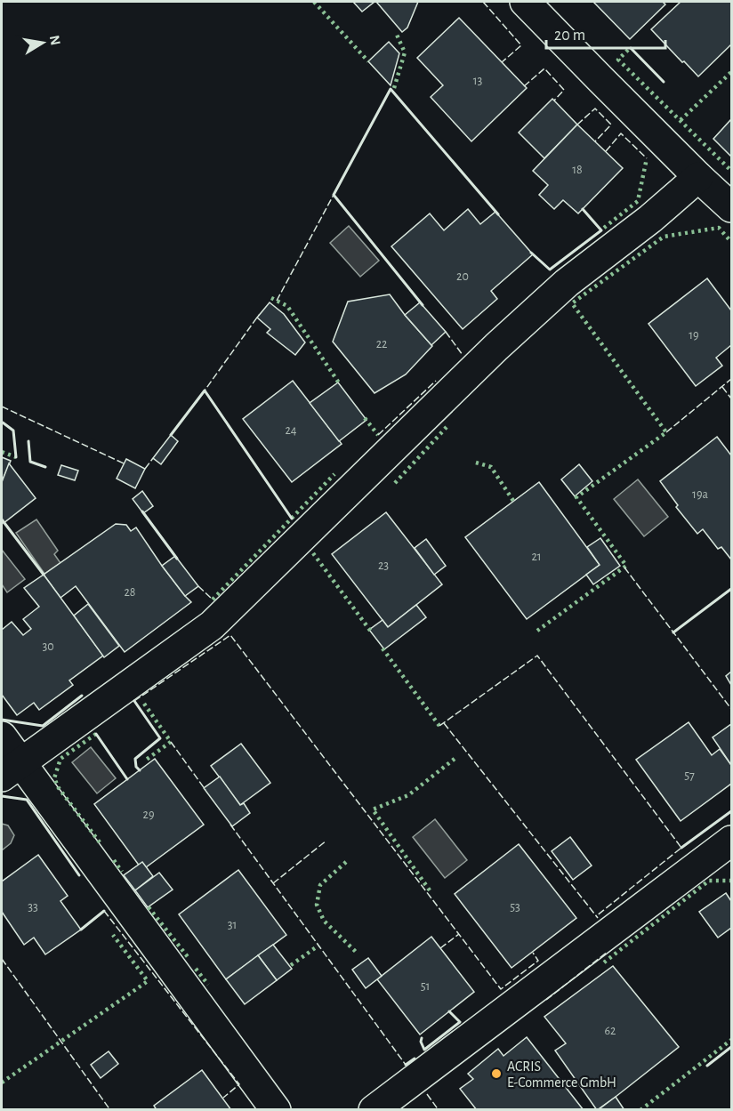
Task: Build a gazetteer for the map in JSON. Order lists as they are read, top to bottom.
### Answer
{
  "places": ["ACRIS E-Commerce GmbH"],
  "house_numbers": [
    "13",
    "18",
    "20",
    "19",
    "22",
    "24",
    "19a",
    "21",
    "23",
    "28",
    "30",
    "57",
    "29",
    "33",
    "53",
    "31",
    "51",
    "62"
  ],
  "scale_bar": "20 m",
  "north": "right"
}
